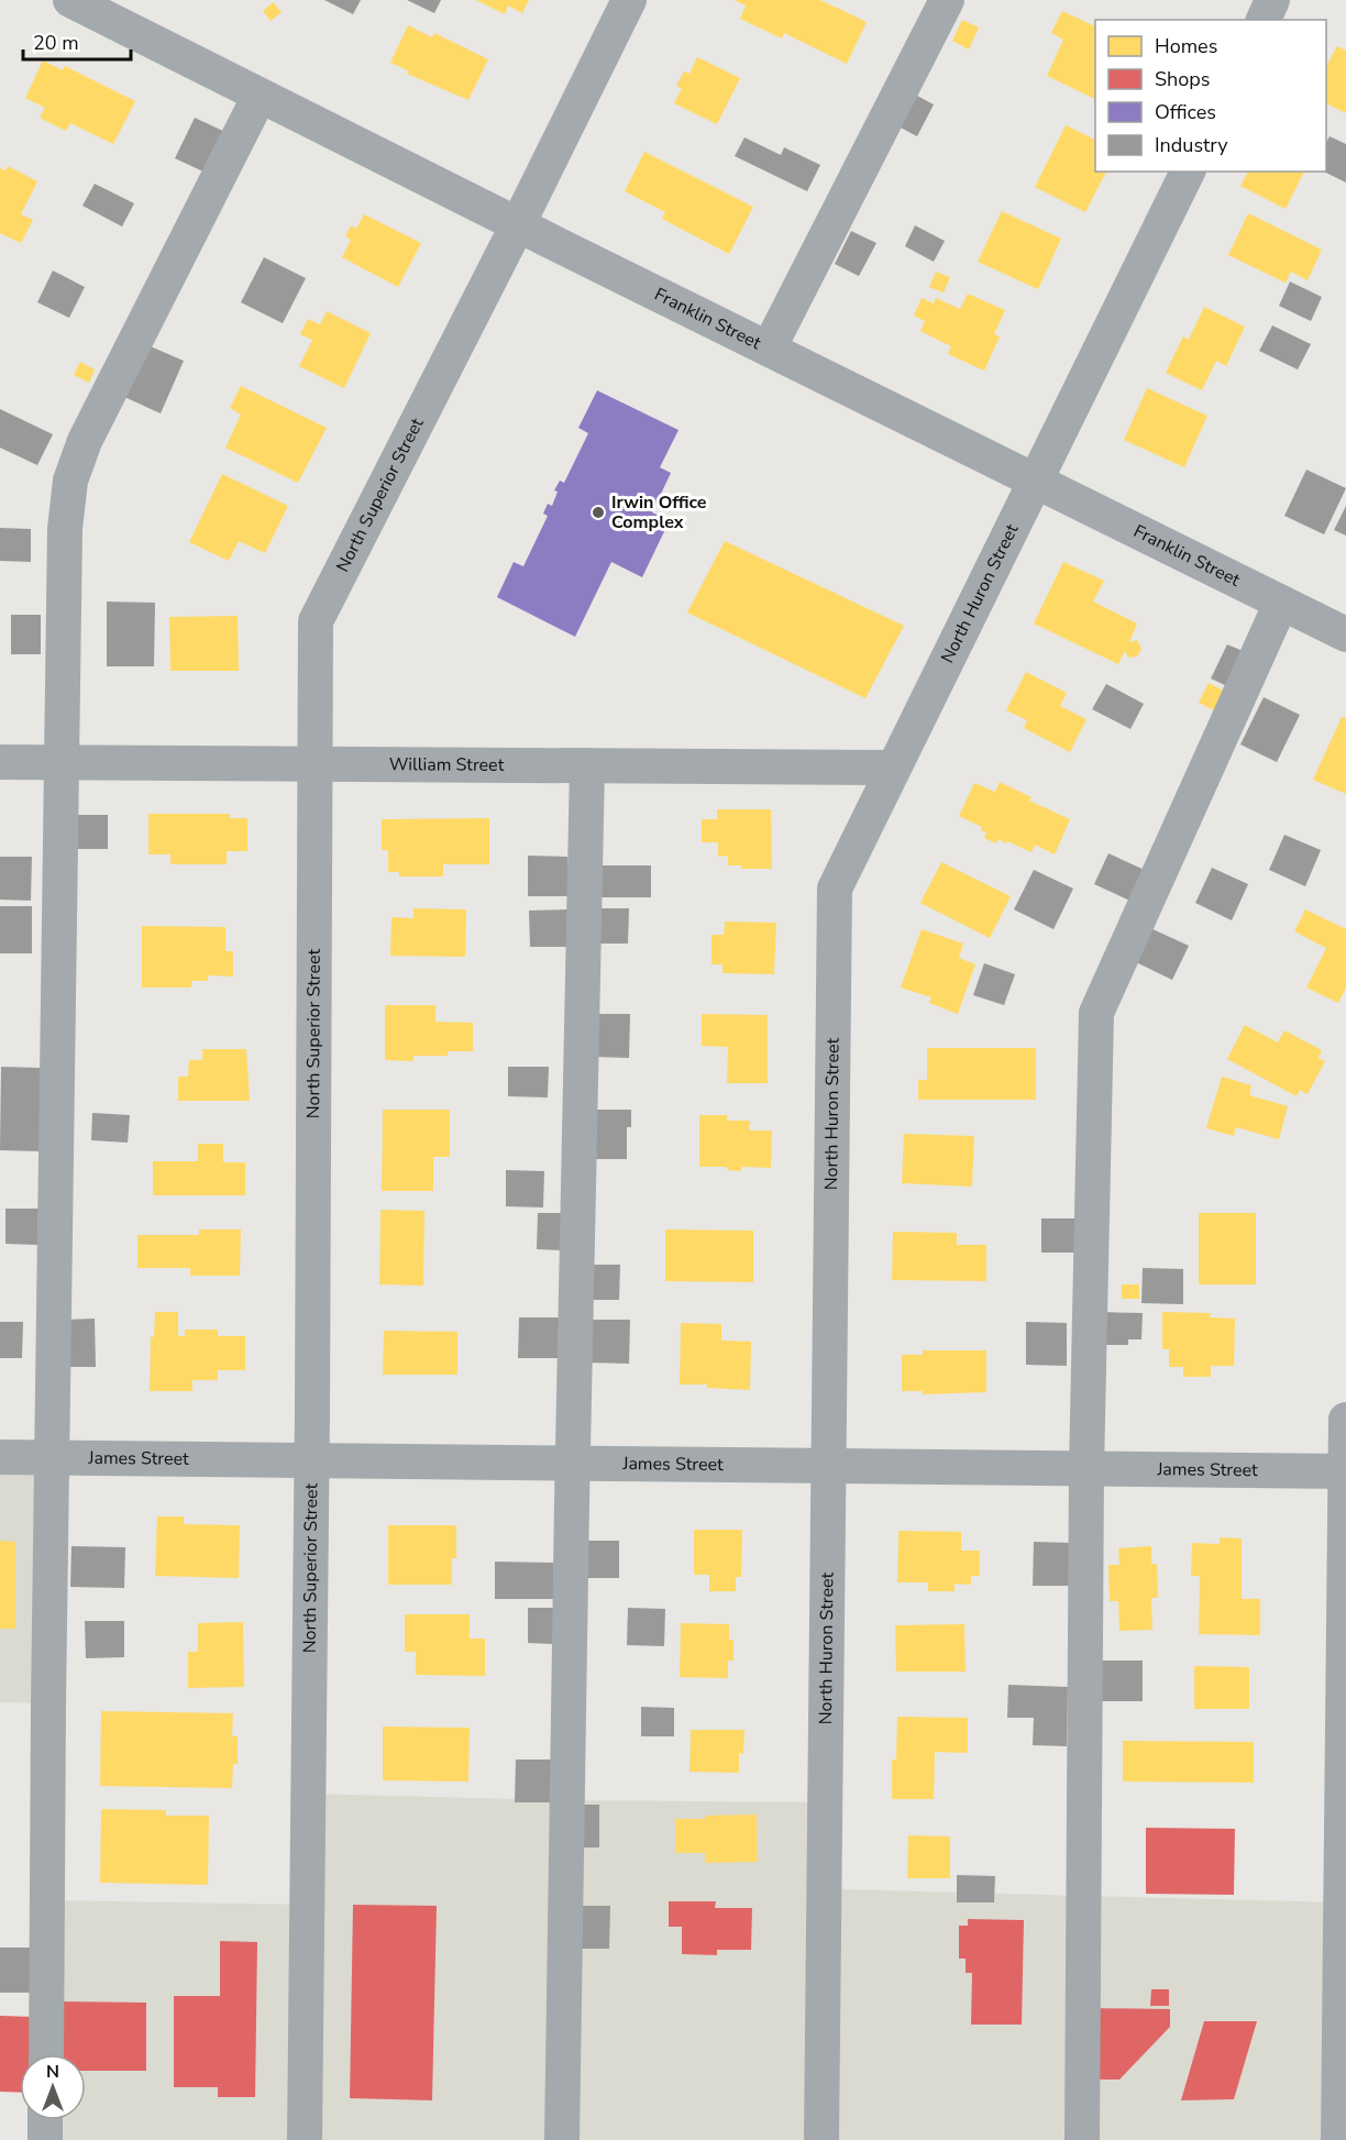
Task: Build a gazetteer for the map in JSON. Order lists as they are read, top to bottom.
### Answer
{
  "streets": {
    "street": [
      "Franklin Street",
      "North Superior Street",
      "North Huron Street",
      "William Street",
      "James Street"
    ]
  },
  "crossings": [
    ["Franklin Street", "North Superior Street"],
    ["Franklin Street", "North Huron Street"],
    ["North Superior Street", "William Street"],
    ["North Superior Street", "James Street"],
    ["North Huron Street", "William Street"],
    ["North Huron Street", "James Street"]
  ],
  "places": ["Irwin Office Complex"],
  "legend": [
    "Homes",
    "Shops",
    "Offices",
    "Industry"
  ],
  "scale_bar": "20 m",
  "north": "top"
}
